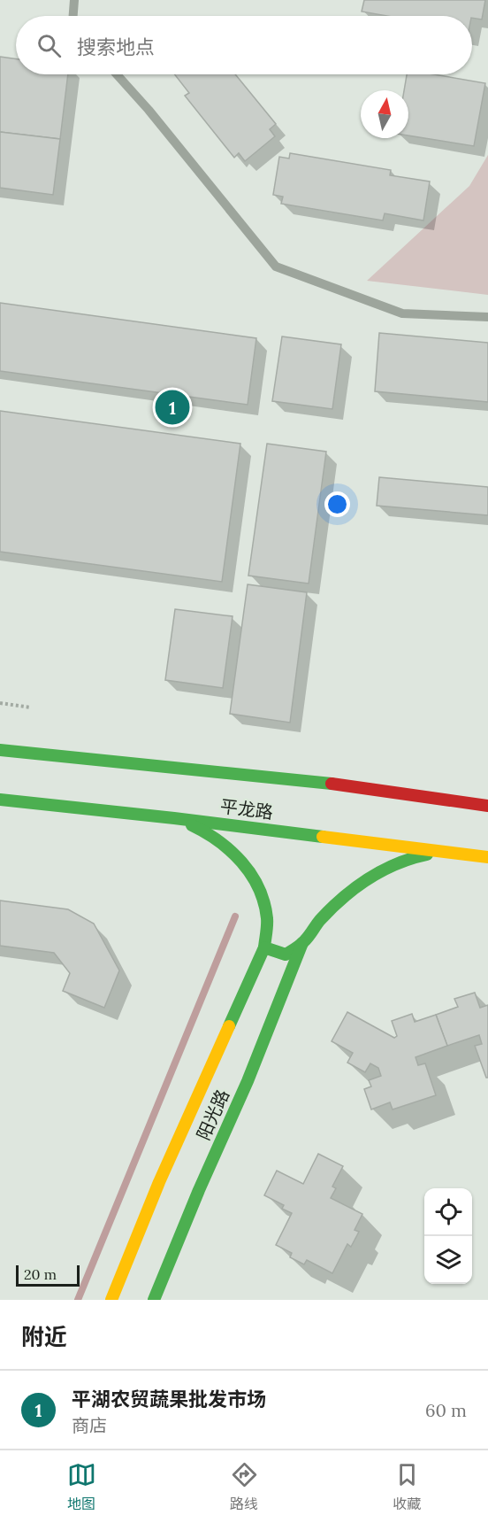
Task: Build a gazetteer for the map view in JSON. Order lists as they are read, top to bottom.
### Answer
{
  "streets": {
    "main road": ["平龙路", "阳光路"]
  },
  "crossings": [
    ["平龙路", "阳光路"]
  ],
  "scale_bar": "20 m",
  "north": "top",
  "page": {
    "search": "搜索地点",
    "pins": "1",
    "scale": "20 m",
    "heading": "附近",
    "list": [
      {
        "mark": "1",
        "name": "平湖农贸蔬果批发市场",
        "note": "商店",
        "value": "60 m"
      }
    ],
    "nav": ["地图", "路线", "收藏"]
  }
}
